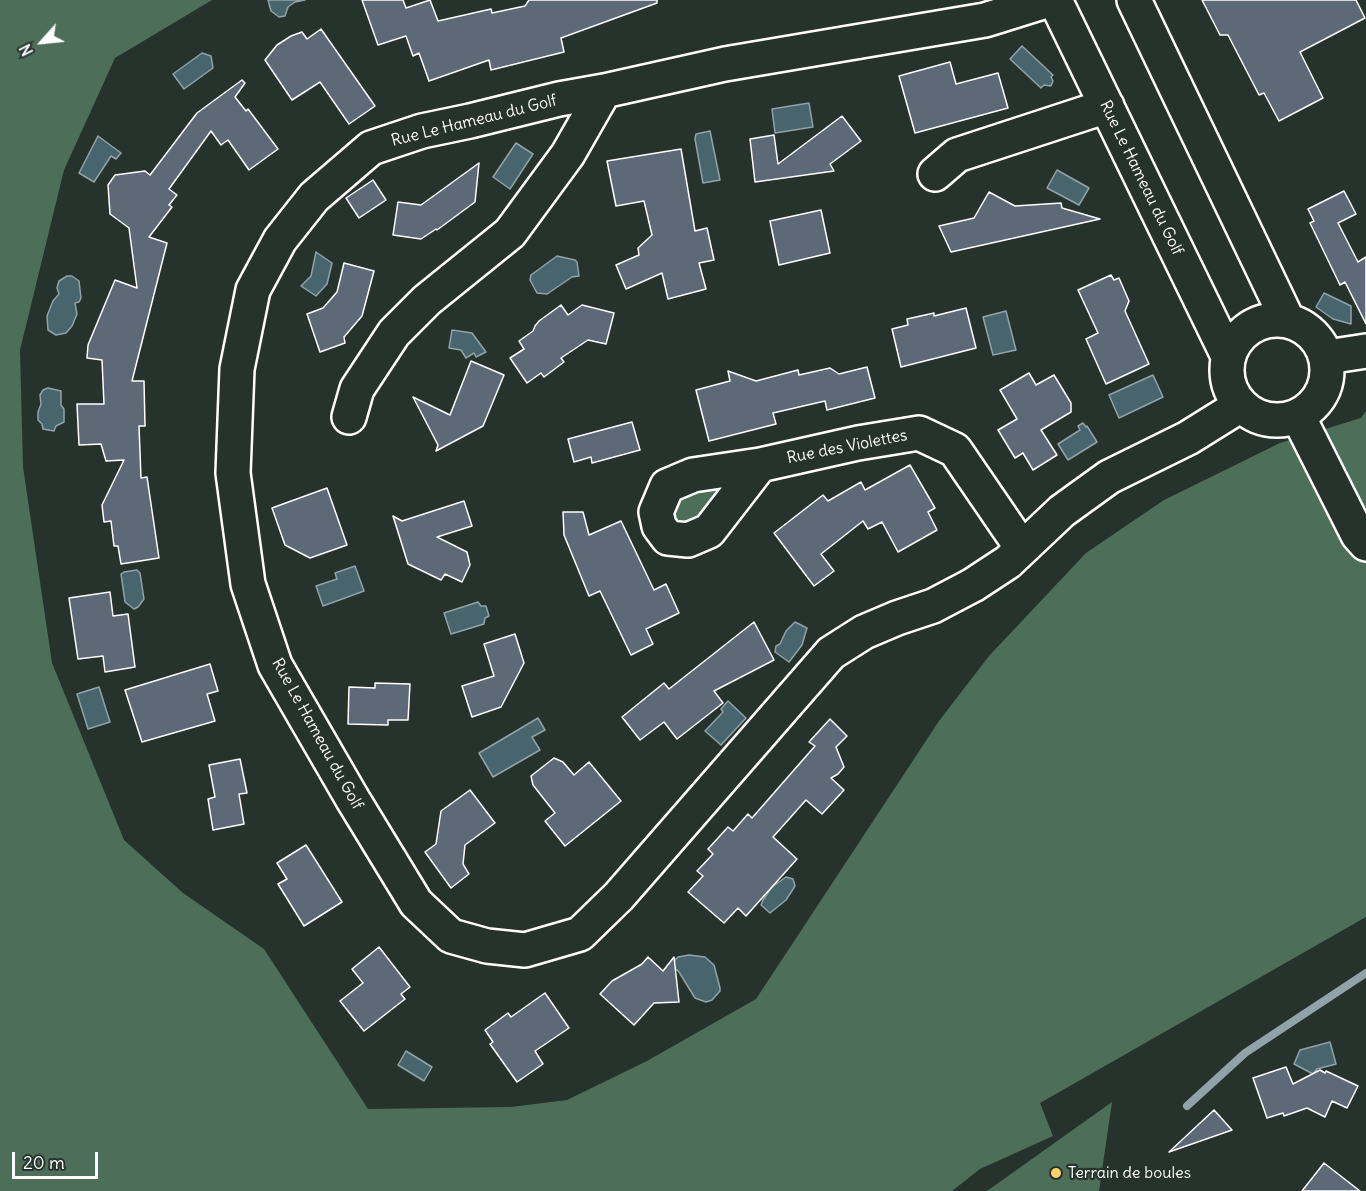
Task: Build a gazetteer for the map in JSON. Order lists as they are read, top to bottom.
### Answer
{
  "streets": {
    "street": ["Rue Le Hameau du Golf", "Rue des Violettes"]
  },
  "crossings": [
    ["Rue Le Hameau du Golf", "Rue des Violettes"]
  ],
  "places": ["Terrain de boules"],
  "scale_bar": "20 m",
  "north": "bottom left"
}
